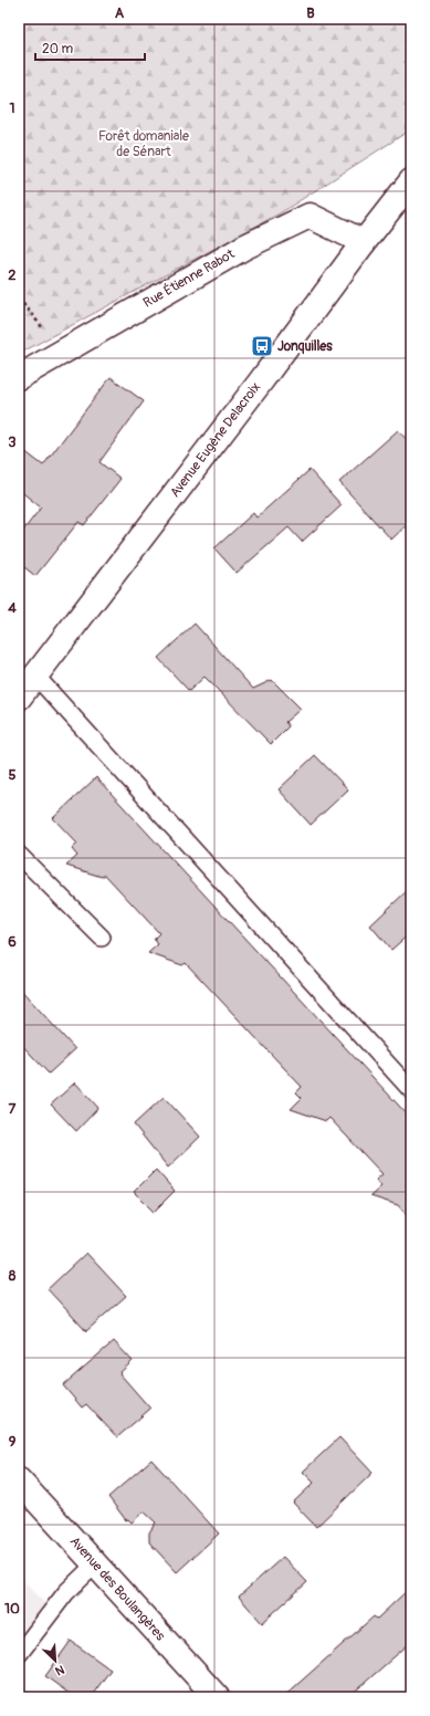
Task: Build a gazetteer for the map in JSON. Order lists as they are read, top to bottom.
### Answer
{
  "streets": {
    "street": ["Rue Étienne Rabot", "Avenue Eugène Delacroix", "Avenue des Boulangères"]
  },
  "crossings": [
    ["Rue Étienne Rabot", "Avenue Eugène Delacroix"]
  ],
  "parks": ["Forêt domaniale de Sénart"],
  "places": {
    "bus stop": ["Jonquilles"]
  },
  "scale_bar": "20 m",
  "north": "bottom right",
  "grid": {
    "columns": ["A", "B"],
    "rows": [
      "1",
      "2",
      "3",
      "4",
      "5",
      "6",
      "7",
      "8",
      "9",
      "10"
    ]
  }
}
